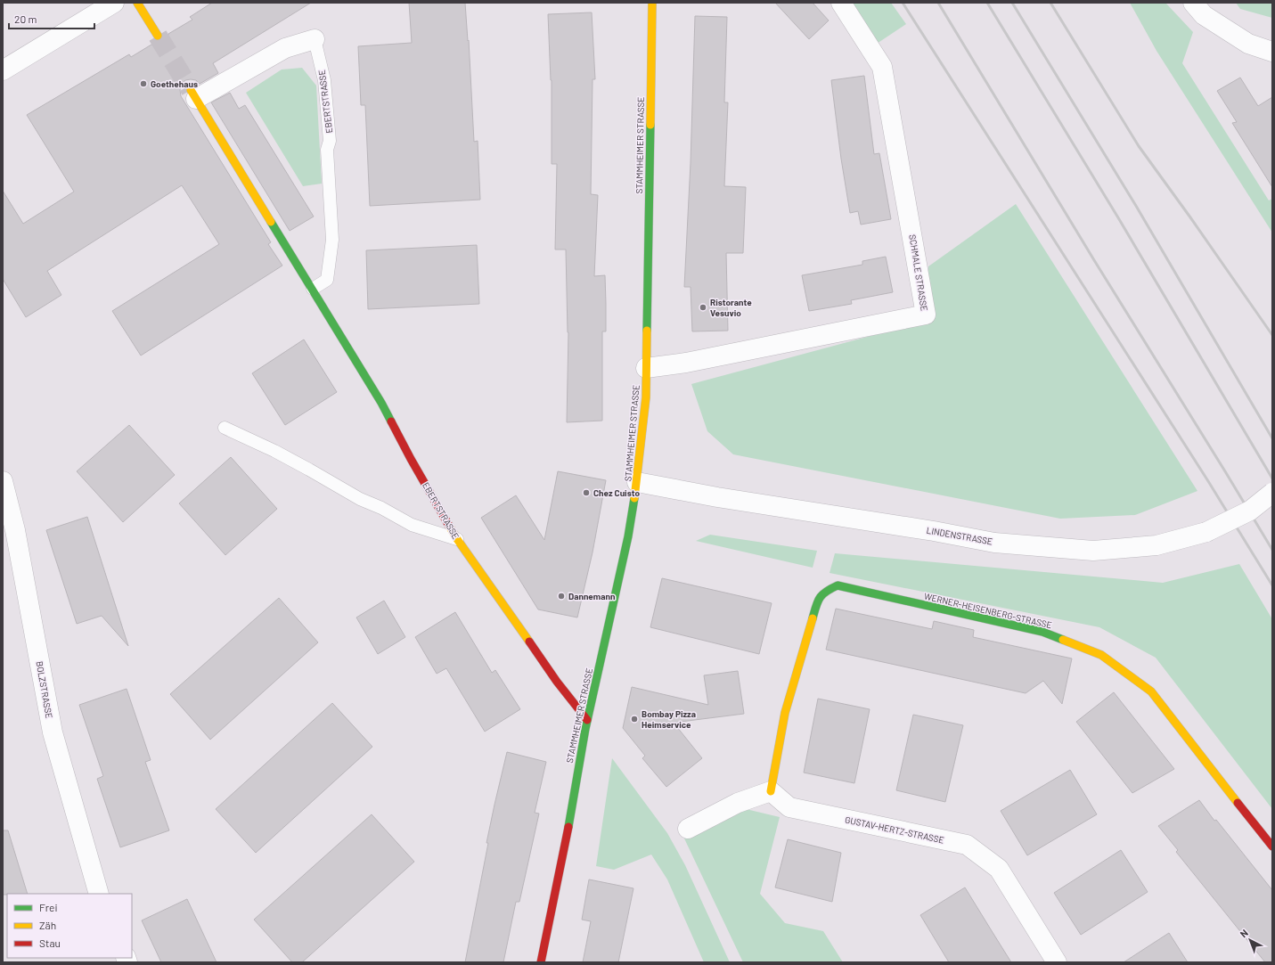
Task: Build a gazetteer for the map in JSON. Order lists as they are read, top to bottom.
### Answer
{
  "streets": {
    "street": [
      "EBERTSTRASSE",
      "STAMMHEIMER STRASSE",
      "SCHMALE STRASSE",
      "LINDENSTRASSE",
      "WERNER-HEISENBERG-STRASSE",
      "BOLZSTRASSE",
      "GUSTAV-HERTZ-STRASSE"
    ]
  },
  "crossings": [
    ["EBERTSTRASSE", "STAMMHEIMER STRASSE"],
    ["STAMMHEIMER STRASSE", "SCHMALE STRASSE"],
    ["STAMMHEIMER STRASSE", "LINDENSTRASSE"],
    ["WERNER-HEISENBERG-STRASSE", "GUSTAV-HERTZ-STRASSE"]
  ],
  "places": [
    "Goethehaus",
    "Ristorante Vesuvio",
    "Chez Cuisto",
    "Dannemann",
    "Bombay Pizza Heimservice"
  ],
  "legend": ["Frei", "Zäh", "Stau"],
  "scale_bar": "20 m",
  "north": "top left"
}
